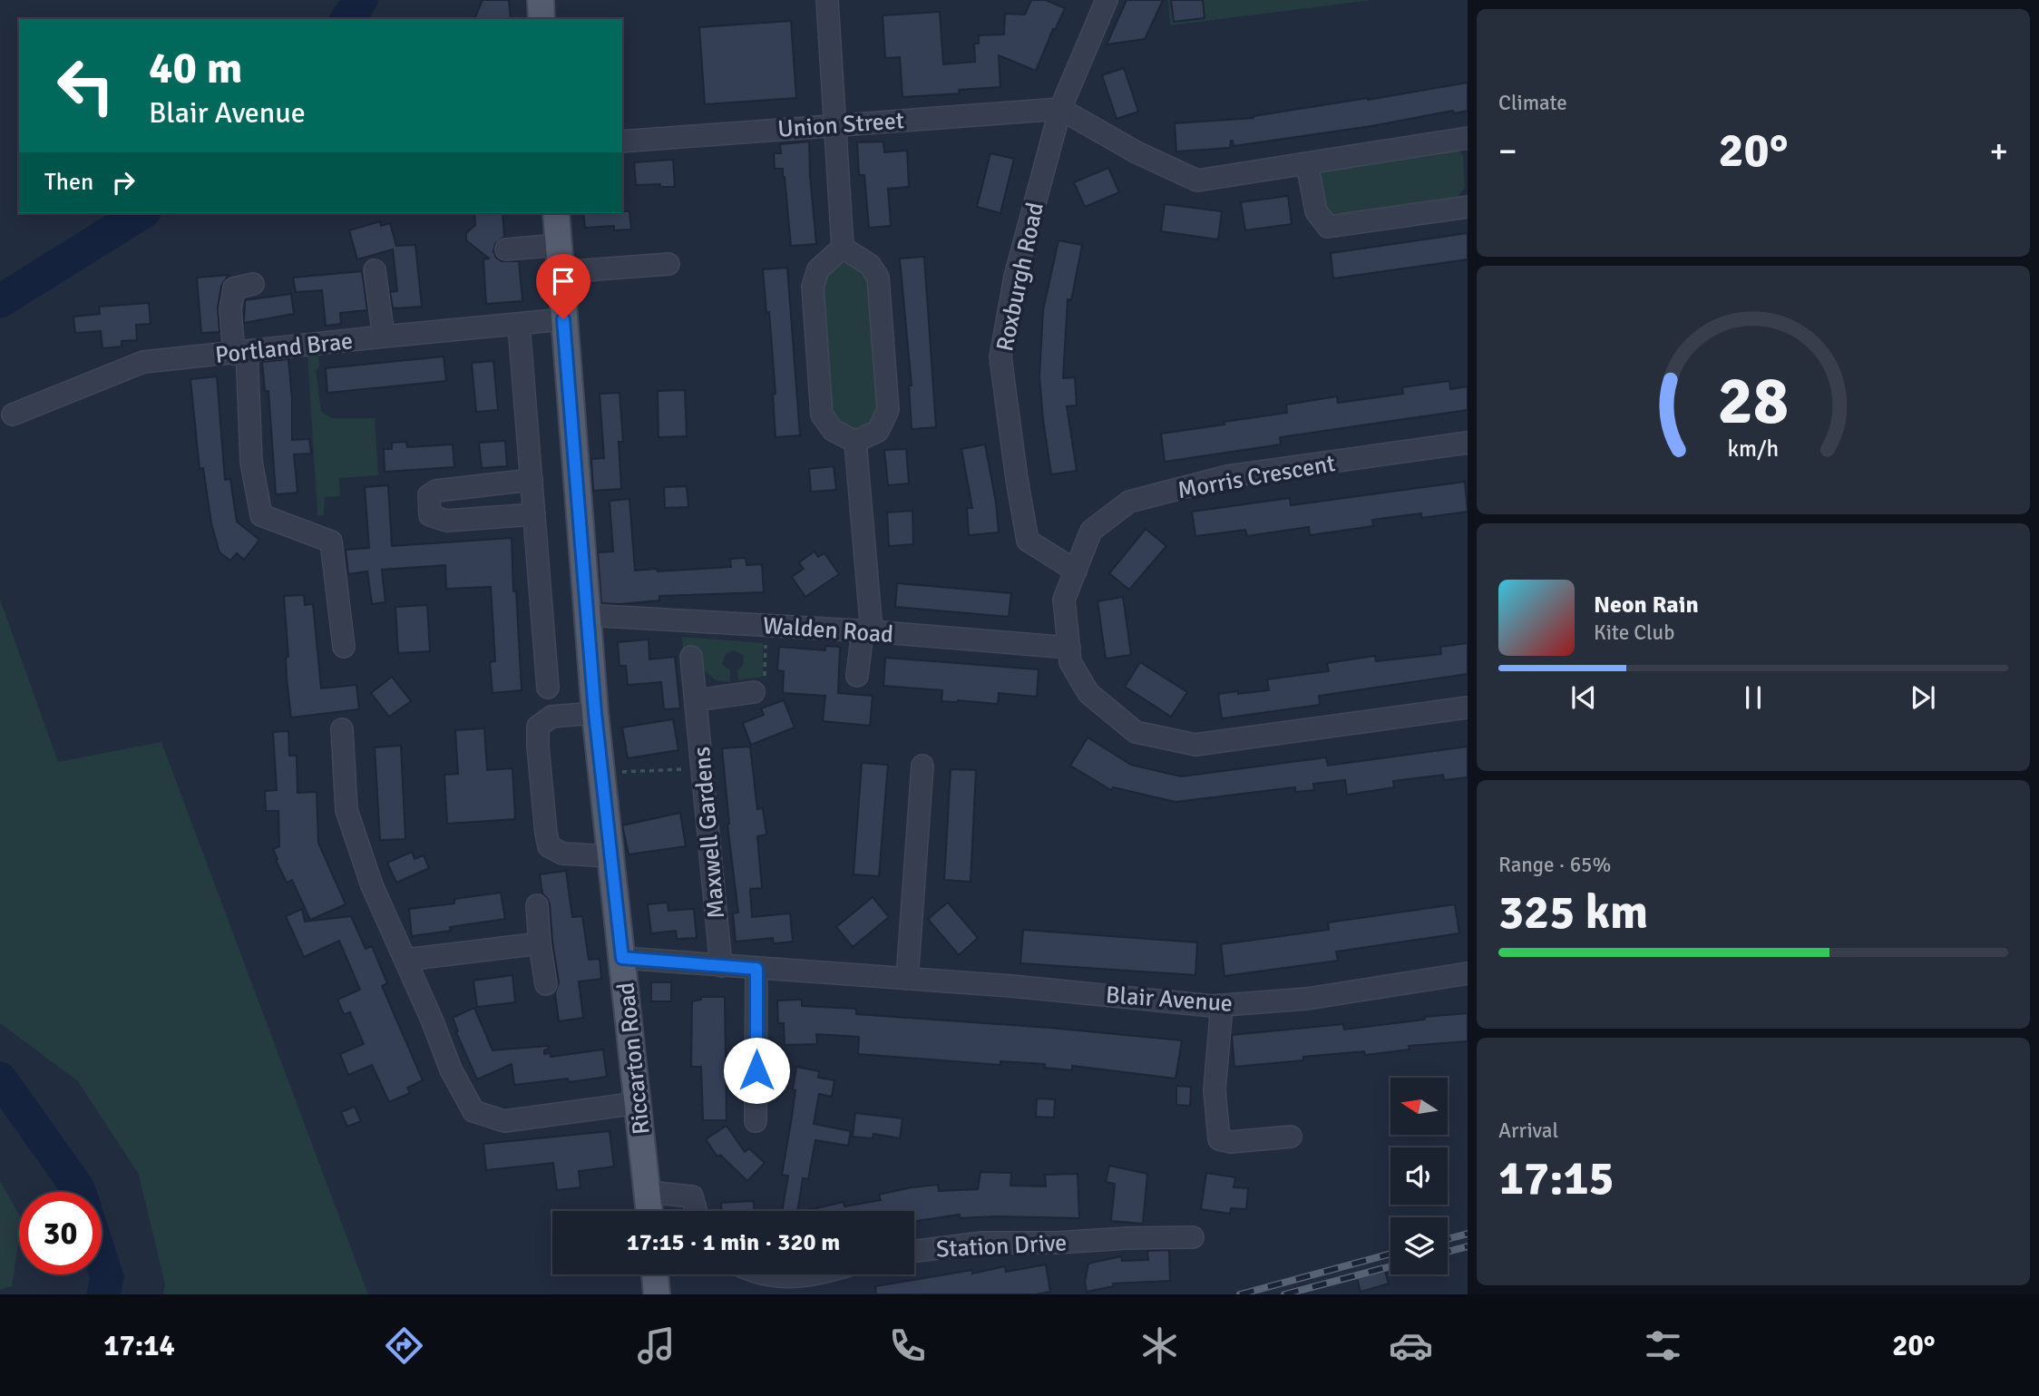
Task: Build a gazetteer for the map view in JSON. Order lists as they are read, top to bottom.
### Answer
{
  "streets": {
    "main road": ["Riccarton Road"],
    "street": [
      "Union Street",
      "Roxburgh Road",
      "Portland Brae",
      "Morris Crescent",
      "Walden Road",
      "Maxwell Gardens",
      "Blair Avenue",
      "Station Drive"
    ]
  },
  "crossings": [
    ["Union Street", "Roxburgh Road"],
    ["Roxburgh Road", "Morris Crescent"],
    ["Portland Brae", "Riccarton Road"],
    ["Morris Crescent", "Walden Road"],
    ["Walden Road", "Riccarton Road"],
    ["Maxwell Gardens", "Blair Avenue"],
    ["Blair Avenue", "Riccarton Road"]
  ],
  "north": "left",
  "page": {
    "tile": [
      "Climate",
      ["Range · 65%", "325 km"],
      ["Arrival", "17:15"]
    ],
    "turn": ["40 m", "Blair Avenue"],
    "heat": ["−", "20°", "+"],
    "then": "Then",
    "song": ["Neon Rain", "Kite Club"],
    "limit": "30",
    "trip": "17:15 · 1 min · 320 m",
    "tabs": ["17:14", "20°"],
    "gauge": ["28", "km/h"]
  }
}
